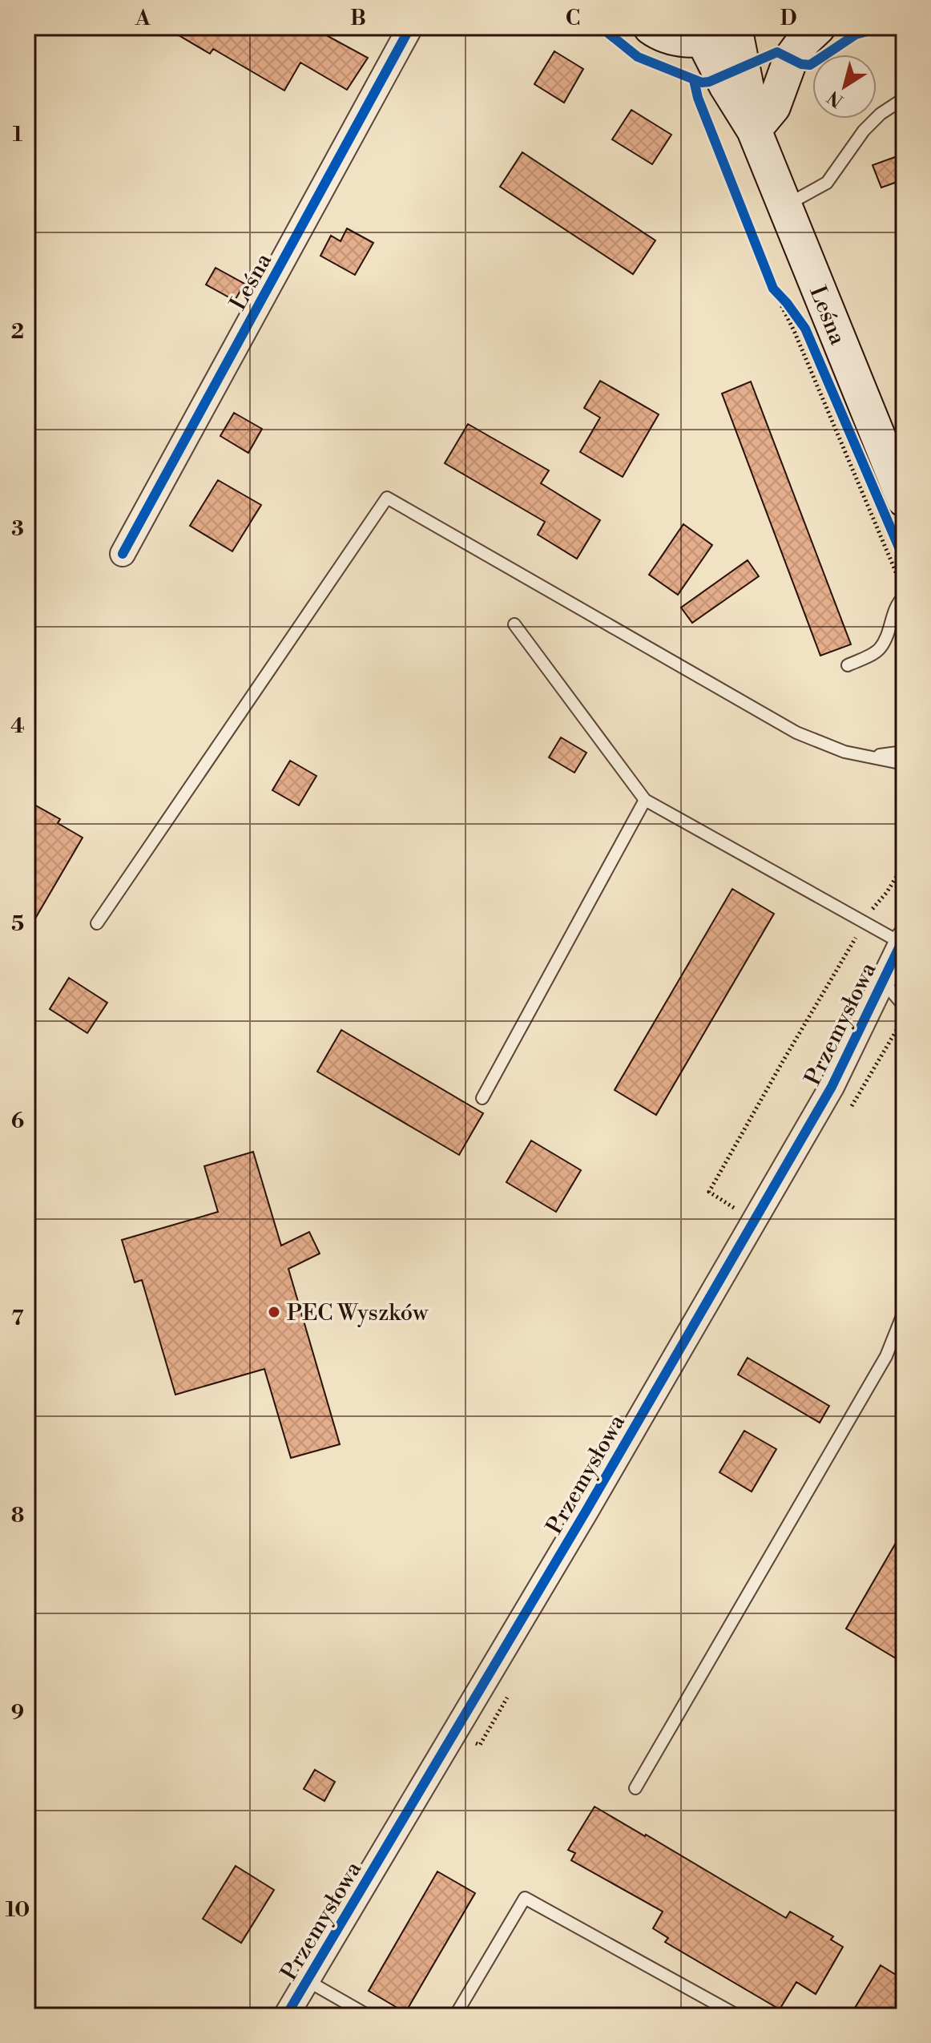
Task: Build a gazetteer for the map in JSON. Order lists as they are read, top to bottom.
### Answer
{
  "streets": {
    "street": ["Leśna", "Przemysłowa"]
  },
  "places": ["PEC Wyszków"],
  "north": "bottom left",
  "grid": {
    "columns": [
      "A",
      "B",
      "C",
      "D"
    ],
    "rows": [
      "1",
      "2",
      "3",
      "4",
      "5",
      "6",
      "7",
      "8",
      "9",
      "10"
    ]
  }
}
